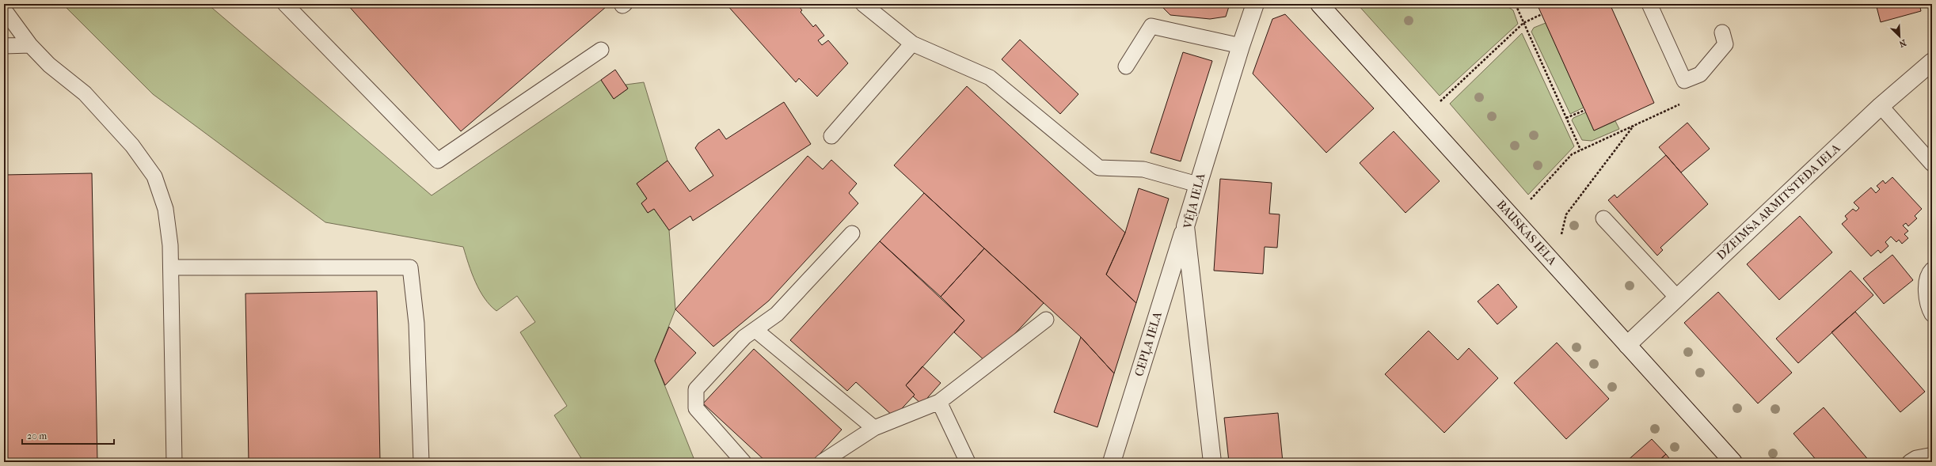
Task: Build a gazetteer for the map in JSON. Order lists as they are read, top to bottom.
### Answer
{
  "streets": {
    "street": [
      "VĒJA IELA",
      "DŽEIMSA ARMITSTEDA IELA",
      "BAUSKAS IELA",
      "CEPĻA IELA"
    ]
  },
  "crossings": [
    ["VĒJA IELA", "CEPĻA IELA"],
    ["DŽEIMSA ARMITSTEDA IELA", "BAUSKAS IELA"]
  ],
  "scale_bar": "20 m",
  "north": "bottom right"
}
